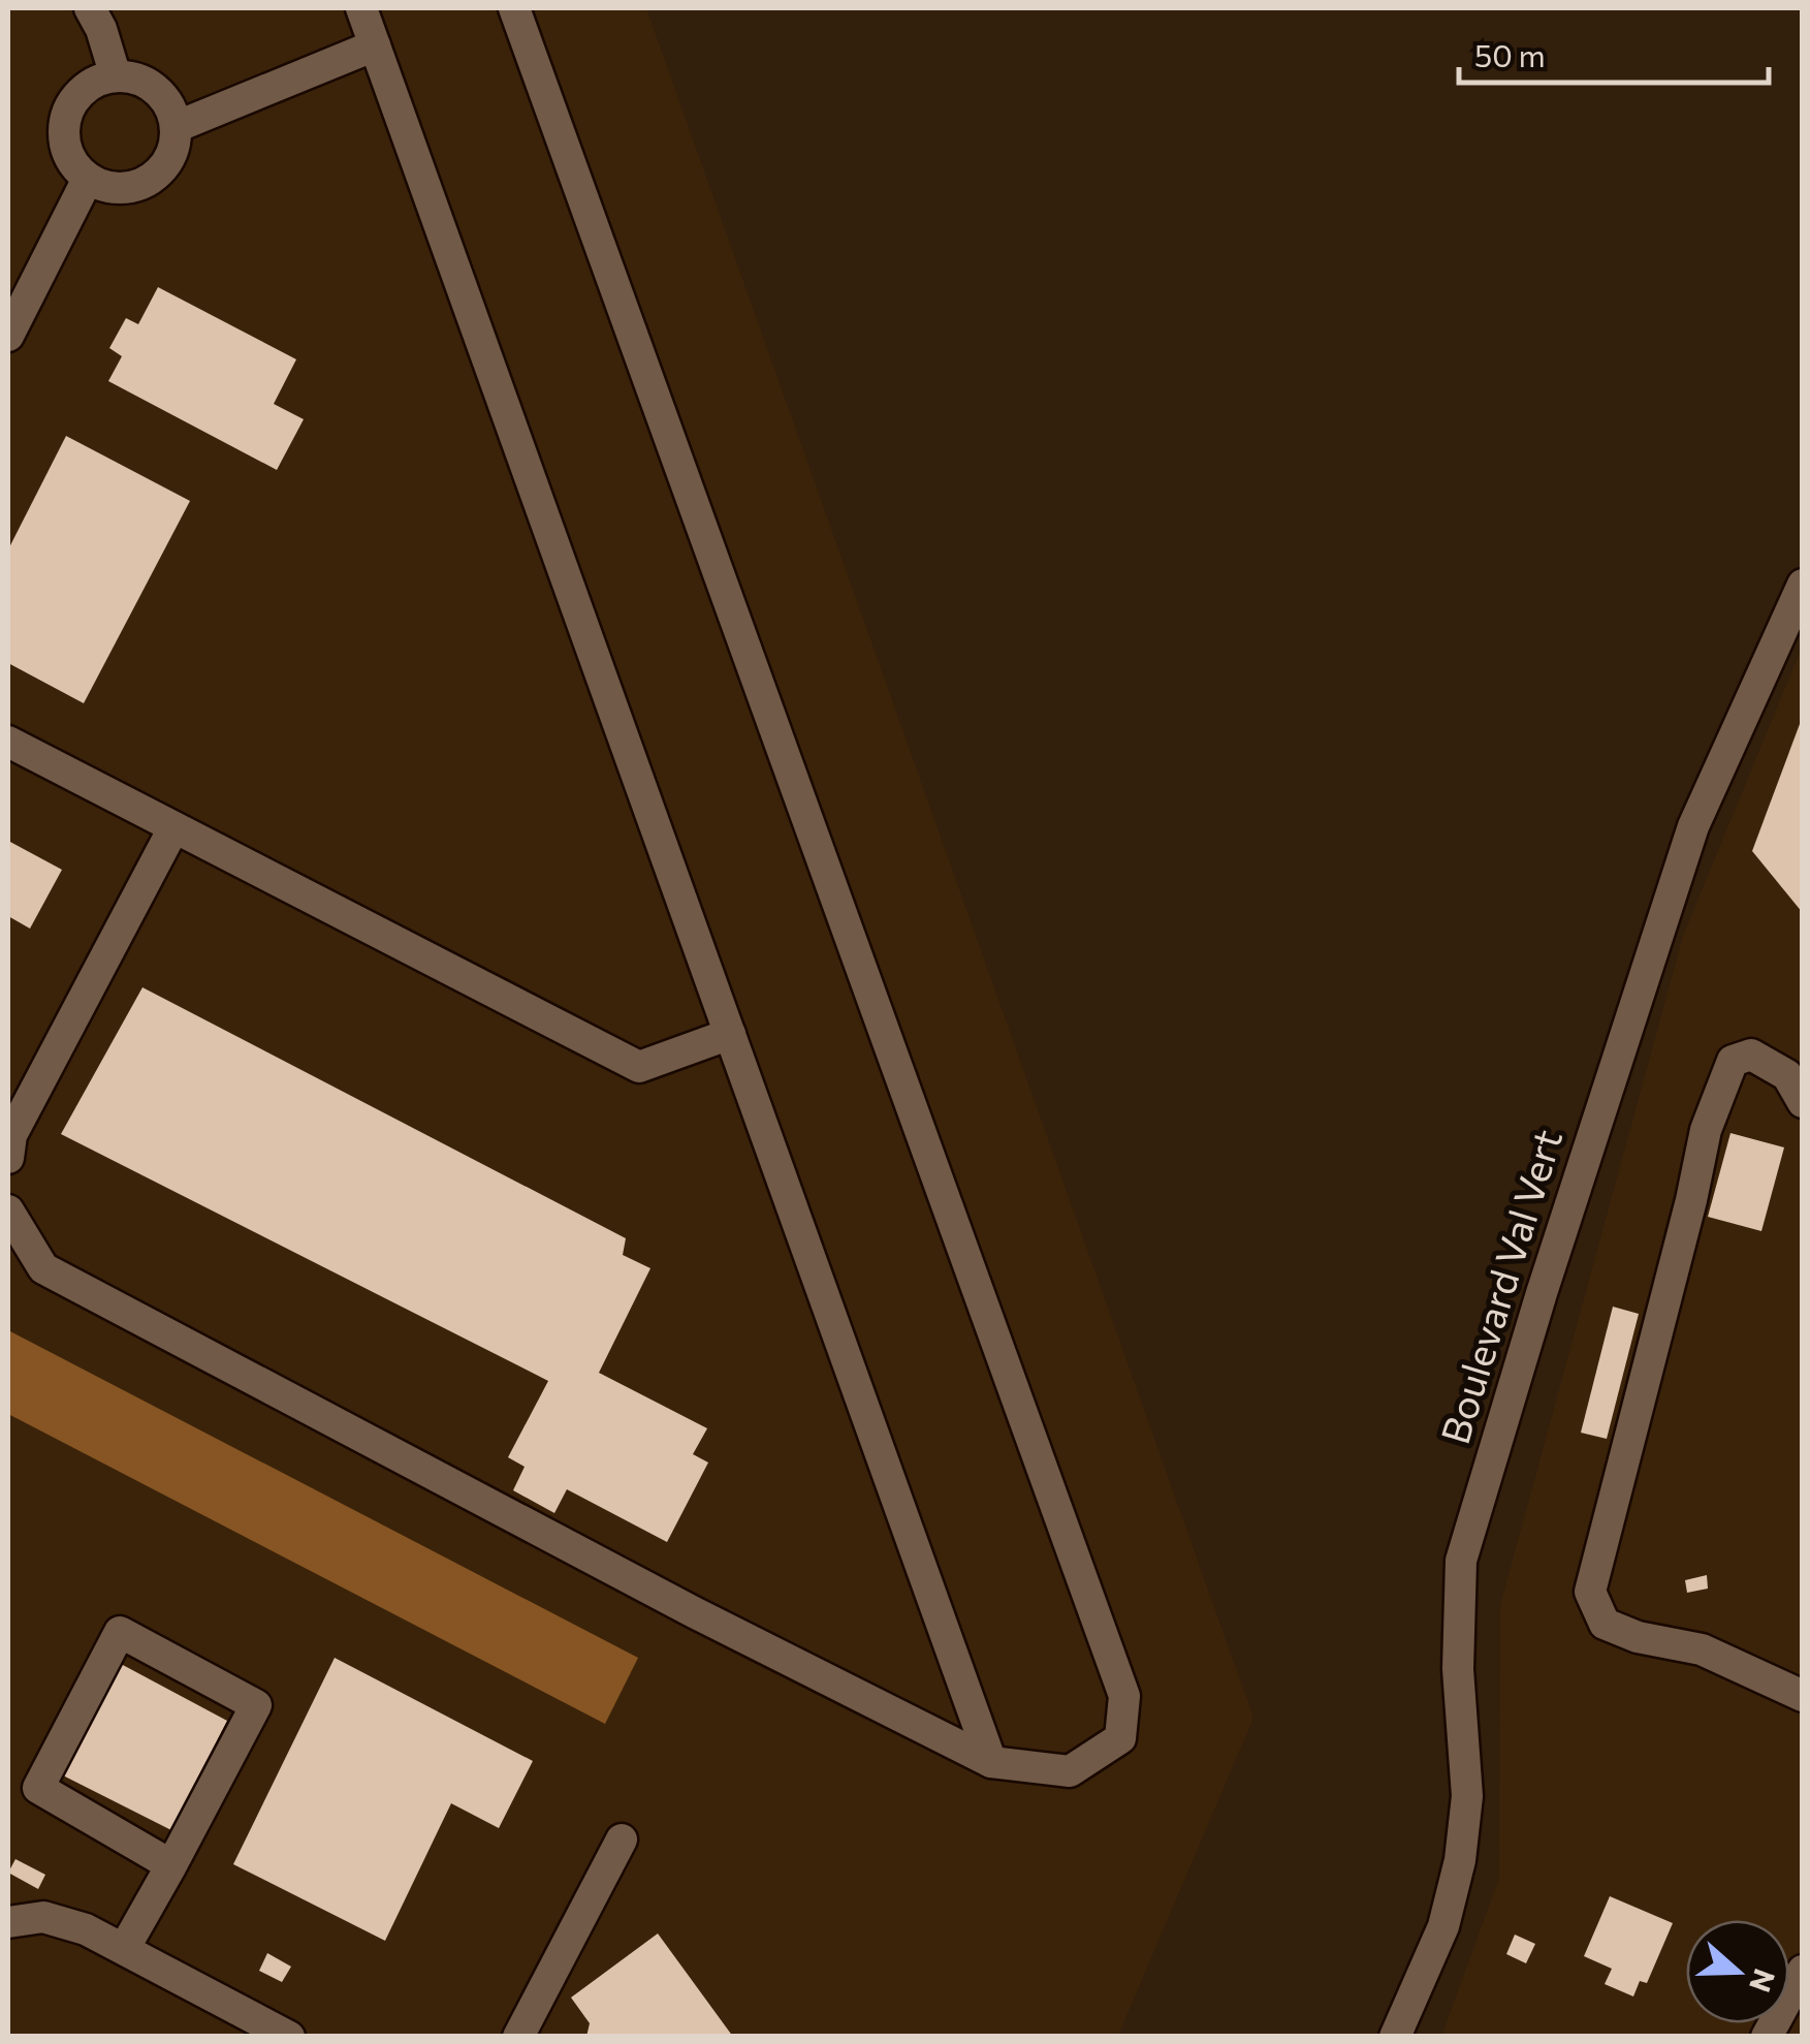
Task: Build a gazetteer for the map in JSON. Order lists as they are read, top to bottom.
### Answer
{
  "streets": {
    "street": ["Boulevard Val Vert"]
  },
  "scale_bar": "50 m",
  "north": "right"
}
